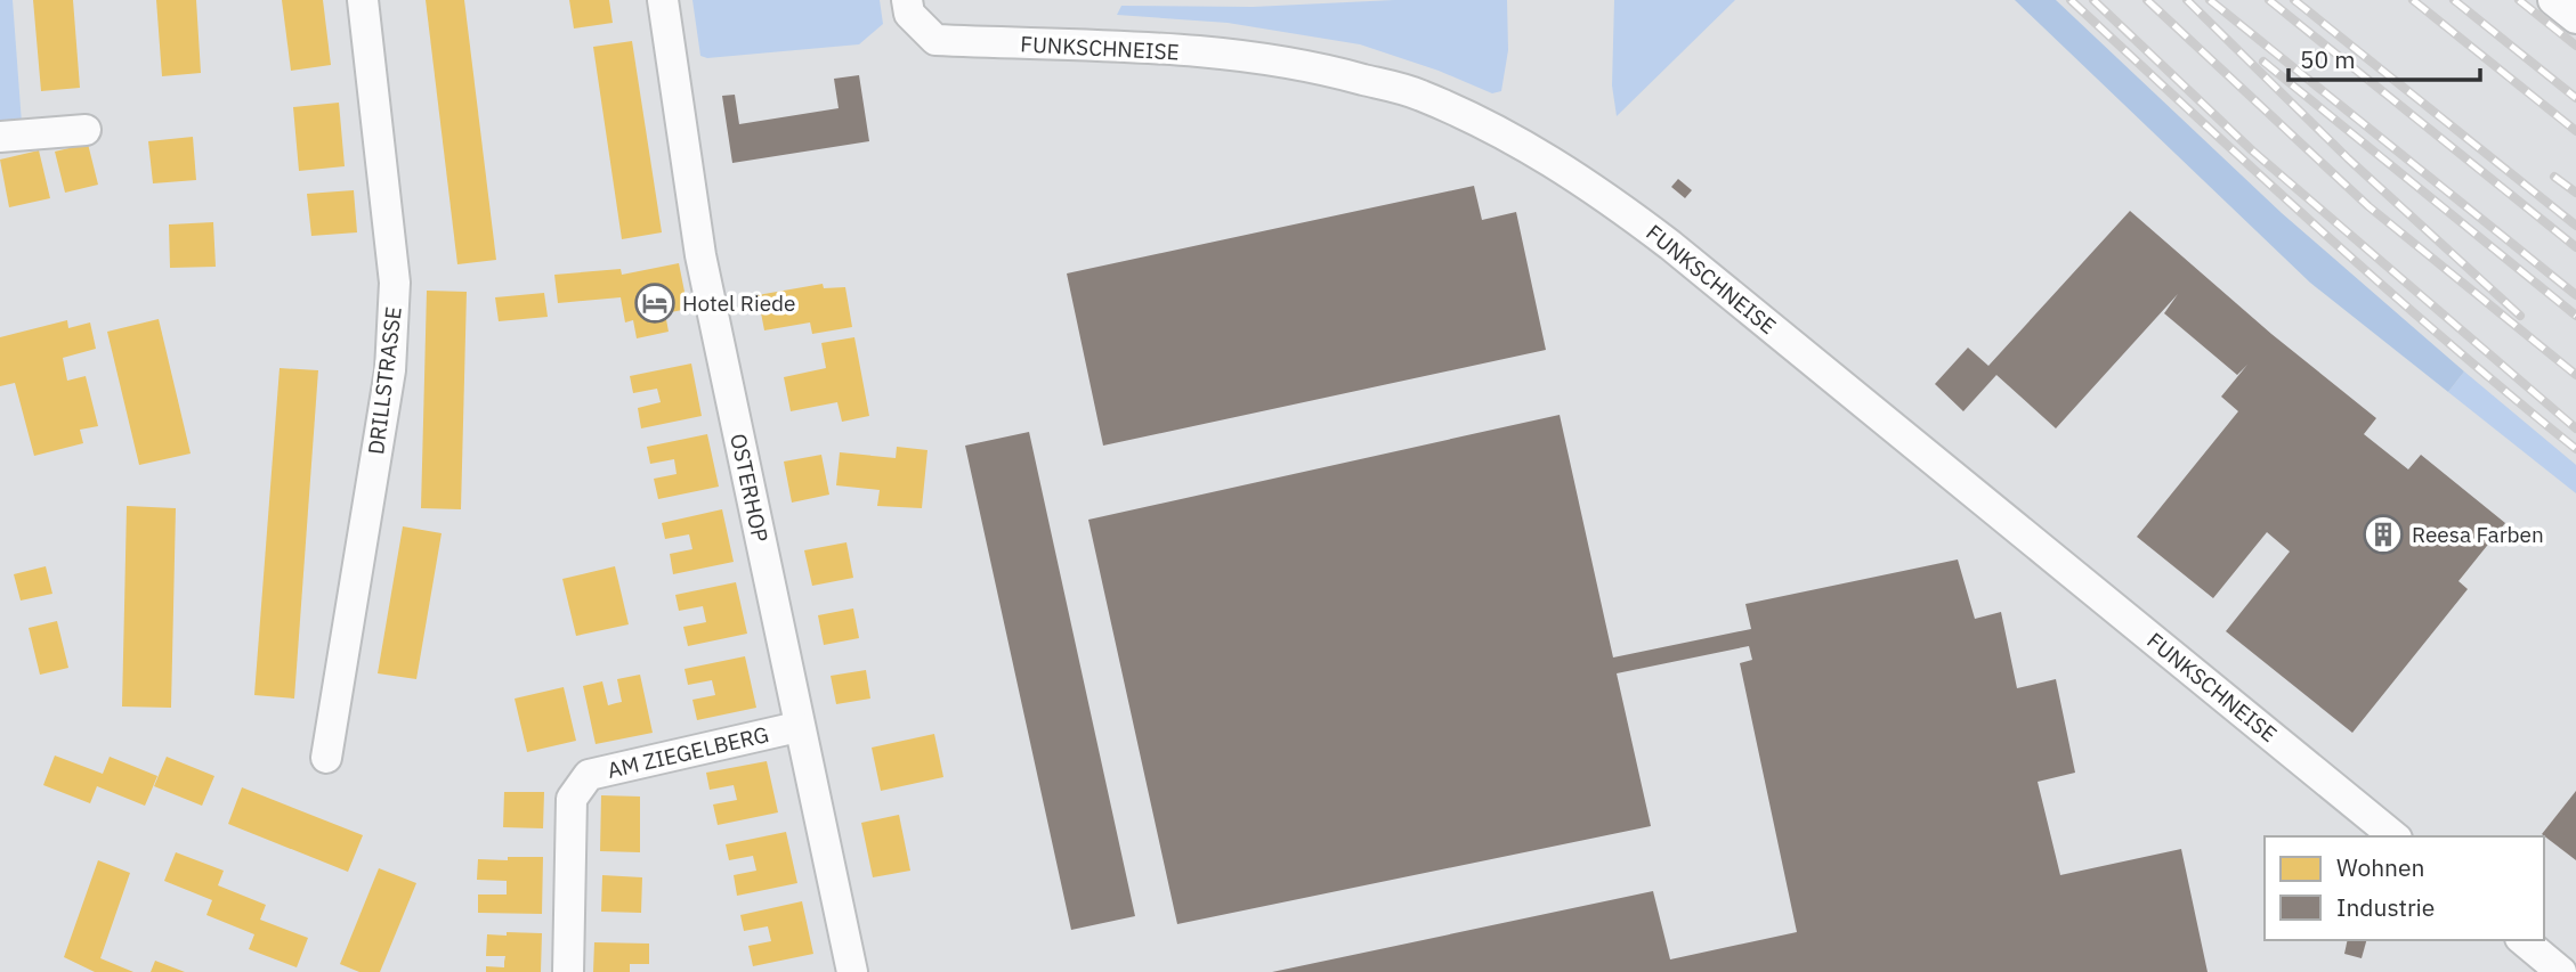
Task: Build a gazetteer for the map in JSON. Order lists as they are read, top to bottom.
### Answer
{
  "streets": {
    "street": [
      "FUNKSCHNEISE",
      "DRILLSTRASSE",
      "OSTERHOP",
      "AM ZIEGELBERG"
    ]
  },
  "crossings": [
    ["OSTERHOP", "AM ZIEGELBERG"]
  ],
  "places": {
    "hotel": ["Hotel Riede"],
    "building": ["Reesa Farben"]
  },
  "legend": ["Wohnen", "Industrie"],
  "scale_bar": "50 m"
}
